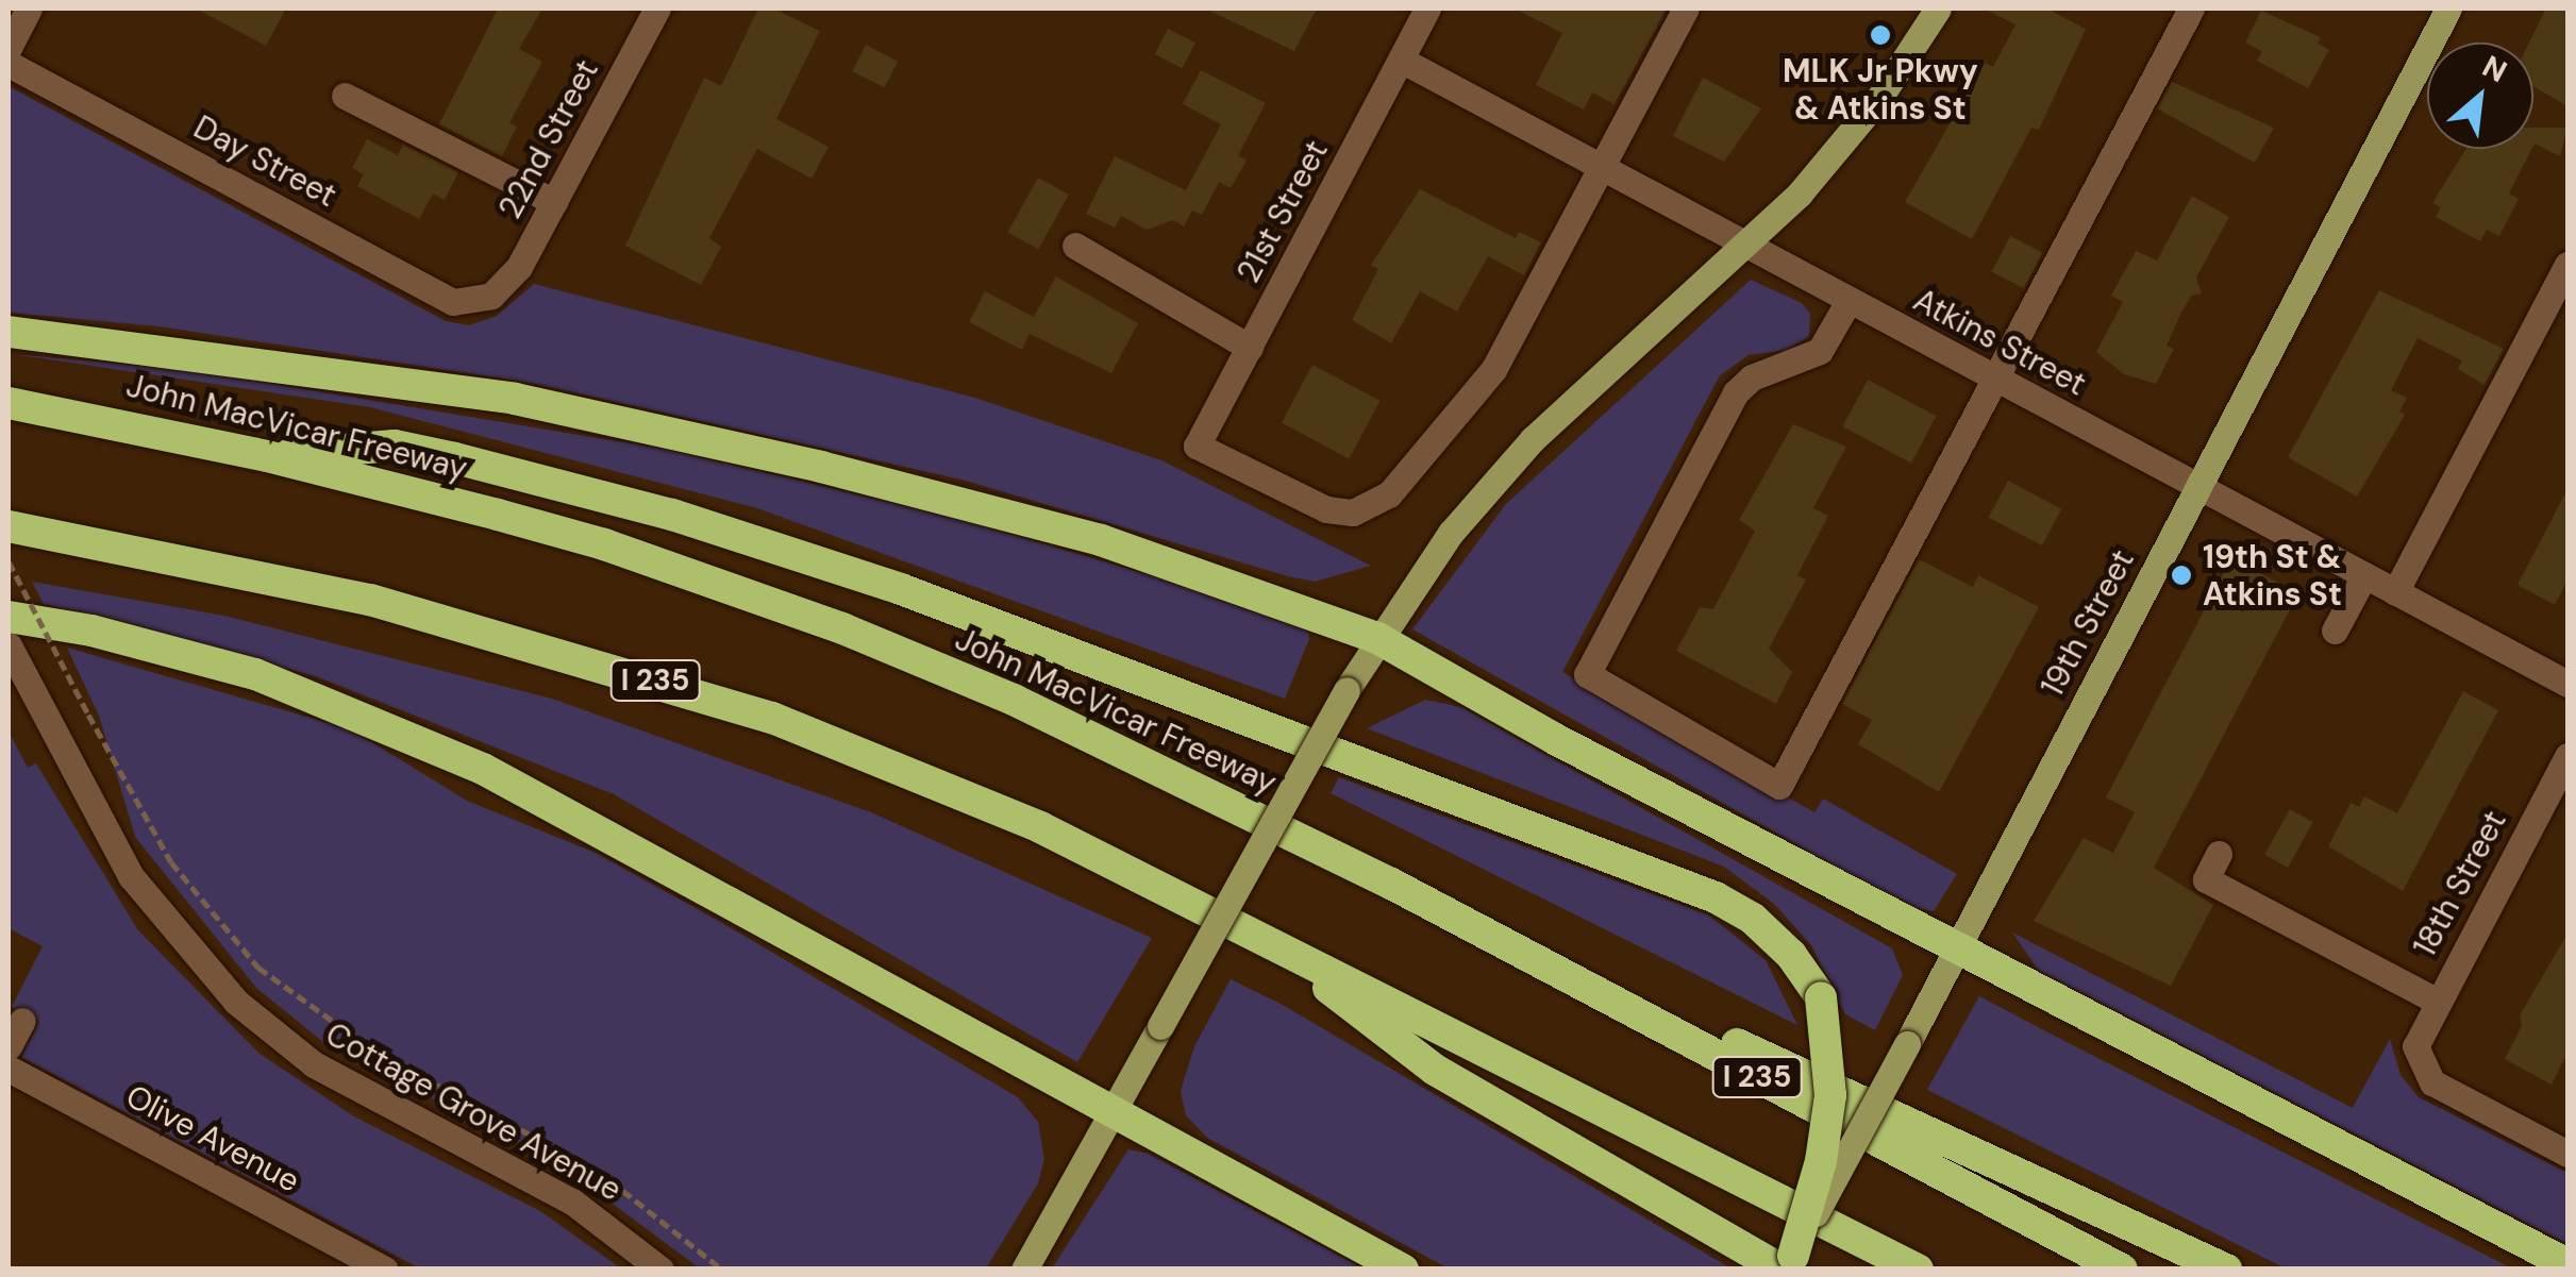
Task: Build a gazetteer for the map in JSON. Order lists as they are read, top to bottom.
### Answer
{
  "streets": {
    "highway": ["John MacVicar Freeway", "I 235"],
    "main road": ["19th Street"],
    "street": [
      "22nd Street",
      "Day Street",
      "21st Street",
      "Atkins Street",
      "18th Street",
      "Cottage Grove Avenue",
      "Olive Avenue"
    ]
  },
  "crossings": [
    ["22nd Street", "Day Street"],
    ["21st Street", "Atkins Street"],
    ["Atkins Street", "19th Street"]
  ],
  "places": ["MLK Jr Pkwy & Atkins St", "19th St & Atkins St"],
  "north": "top right"
}
